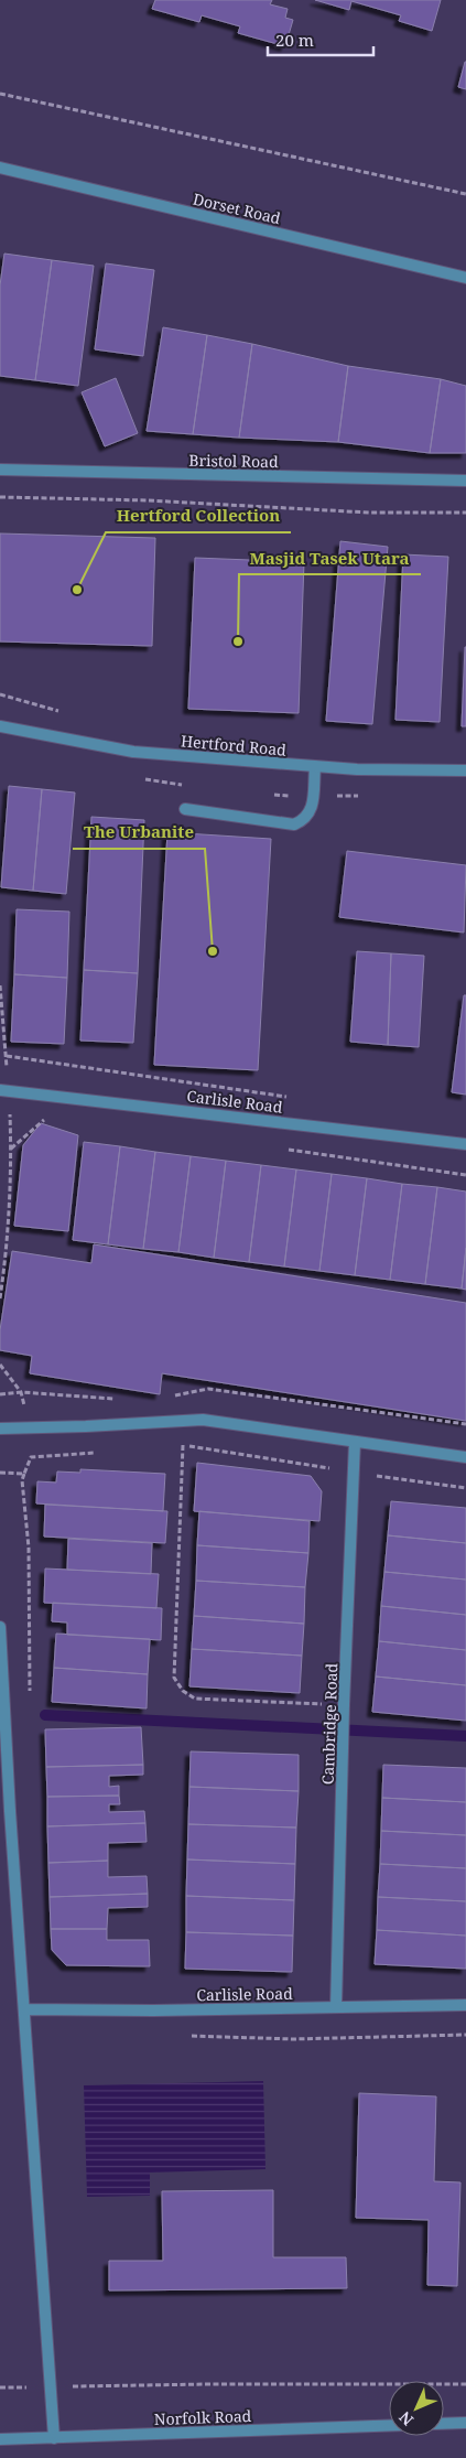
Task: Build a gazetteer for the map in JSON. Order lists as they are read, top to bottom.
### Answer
{
  "streets": {
    "street": [
      "Dorset Road",
      "Bristol Road",
      "Hertford Road",
      "Carlisle Road",
      "Cambridge Road",
      "Norfolk Road"
    ]
  },
  "crossings": [
    ["Carlisle Road", "Cambridge Road"]
  ],
  "places": ["Hertford Collection", "Masjid Tasek Utara", "The Urbanite"],
  "scale_bar": "20 m",
  "north": "bottom left"
}
